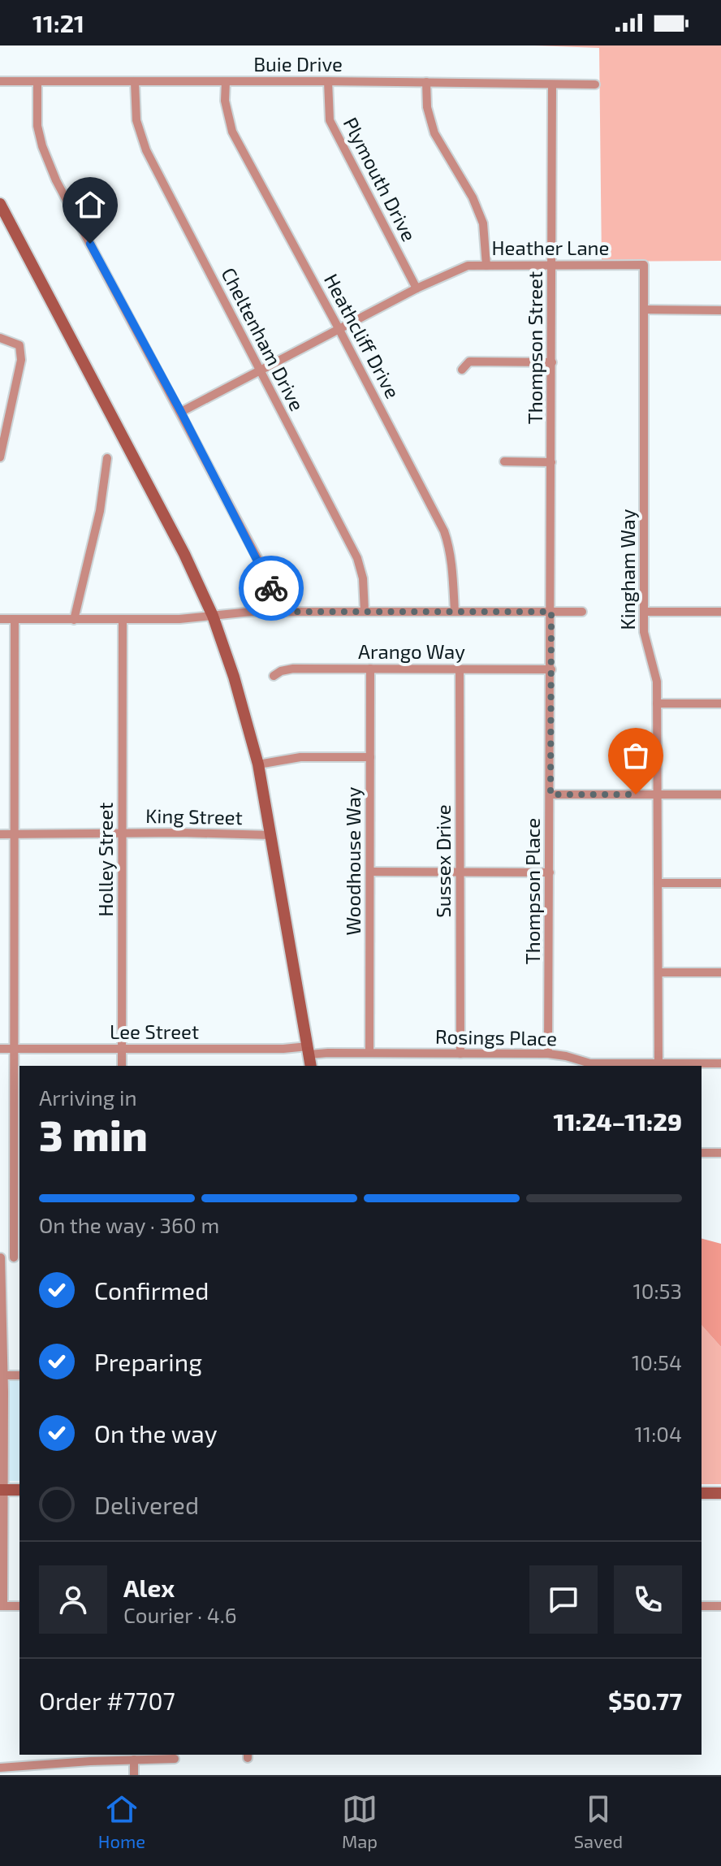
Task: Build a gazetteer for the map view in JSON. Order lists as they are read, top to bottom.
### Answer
{
  "streets": {
    "street": [
      "Buie Drive",
      "Plymouth Drive",
      "Heather Lane",
      "Heathcliff Drive",
      "Cheltenham Drive",
      "Thompson Street",
      "Kingham Way",
      "Arango Way",
      "King Street",
      "Holley Street",
      "Woodhouse Way",
      "Sussex Drive",
      "Thompson Place",
      "Lee Street",
      "Rosings Place"
    ]
  },
  "crossings": [
    ["Buie Drive", "Plymouth Drive"],
    ["Buie Drive", "Heathcliff Drive"],
    ["Buie Drive", "Cheltenham Drive"],
    ["Buie Drive", "Thompson Street"],
    ["Plymouth Drive", "Heather Lane"],
    ["Heather Lane", "Heathcliff Drive"],
    ["Heather Lane", "Cheltenham Drive"],
    ["Heather Lane", "Thompson Street"],
    ["Heather Lane", "Kingham Way"],
    ["Thompson Street", "Thompson Place"],
    ["Kingham Way", "Rosings Place"],
    ["Arango Way", "Woodhouse Way"],
    ["Arango Way", "Sussex Drive"],
    ["Arango Way", "Thompson Place"],
    ["King Street", "Holley Street"],
    ["Holley Street", "Lee Street"],
    ["Woodhouse Way", "Rosings Place"],
    ["Sussex Drive", "Rosings Place"],
    ["Thompson Place", "Rosings Place"],
    ["Lee Street", "Rosings Place"]
  ],
  "page": {
    "status": "11:21",
    "heading": ["3 min", "Arriving in", "11:24–11:29"],
    "panel": [
      "Alex",
      "Courier · 4.6",
      "Order #7707",
      "$50.77"
    ],
    "bar": "On the way · 360 m",
    "list": [
      ["Confirmed", "10:53"],
      ["Preparing", "10:54"],
      ["On the way", "11:04"],
      "Delivered"
    ],
    "tabs": ["Home", "Map", "Saved"]
  }
}
